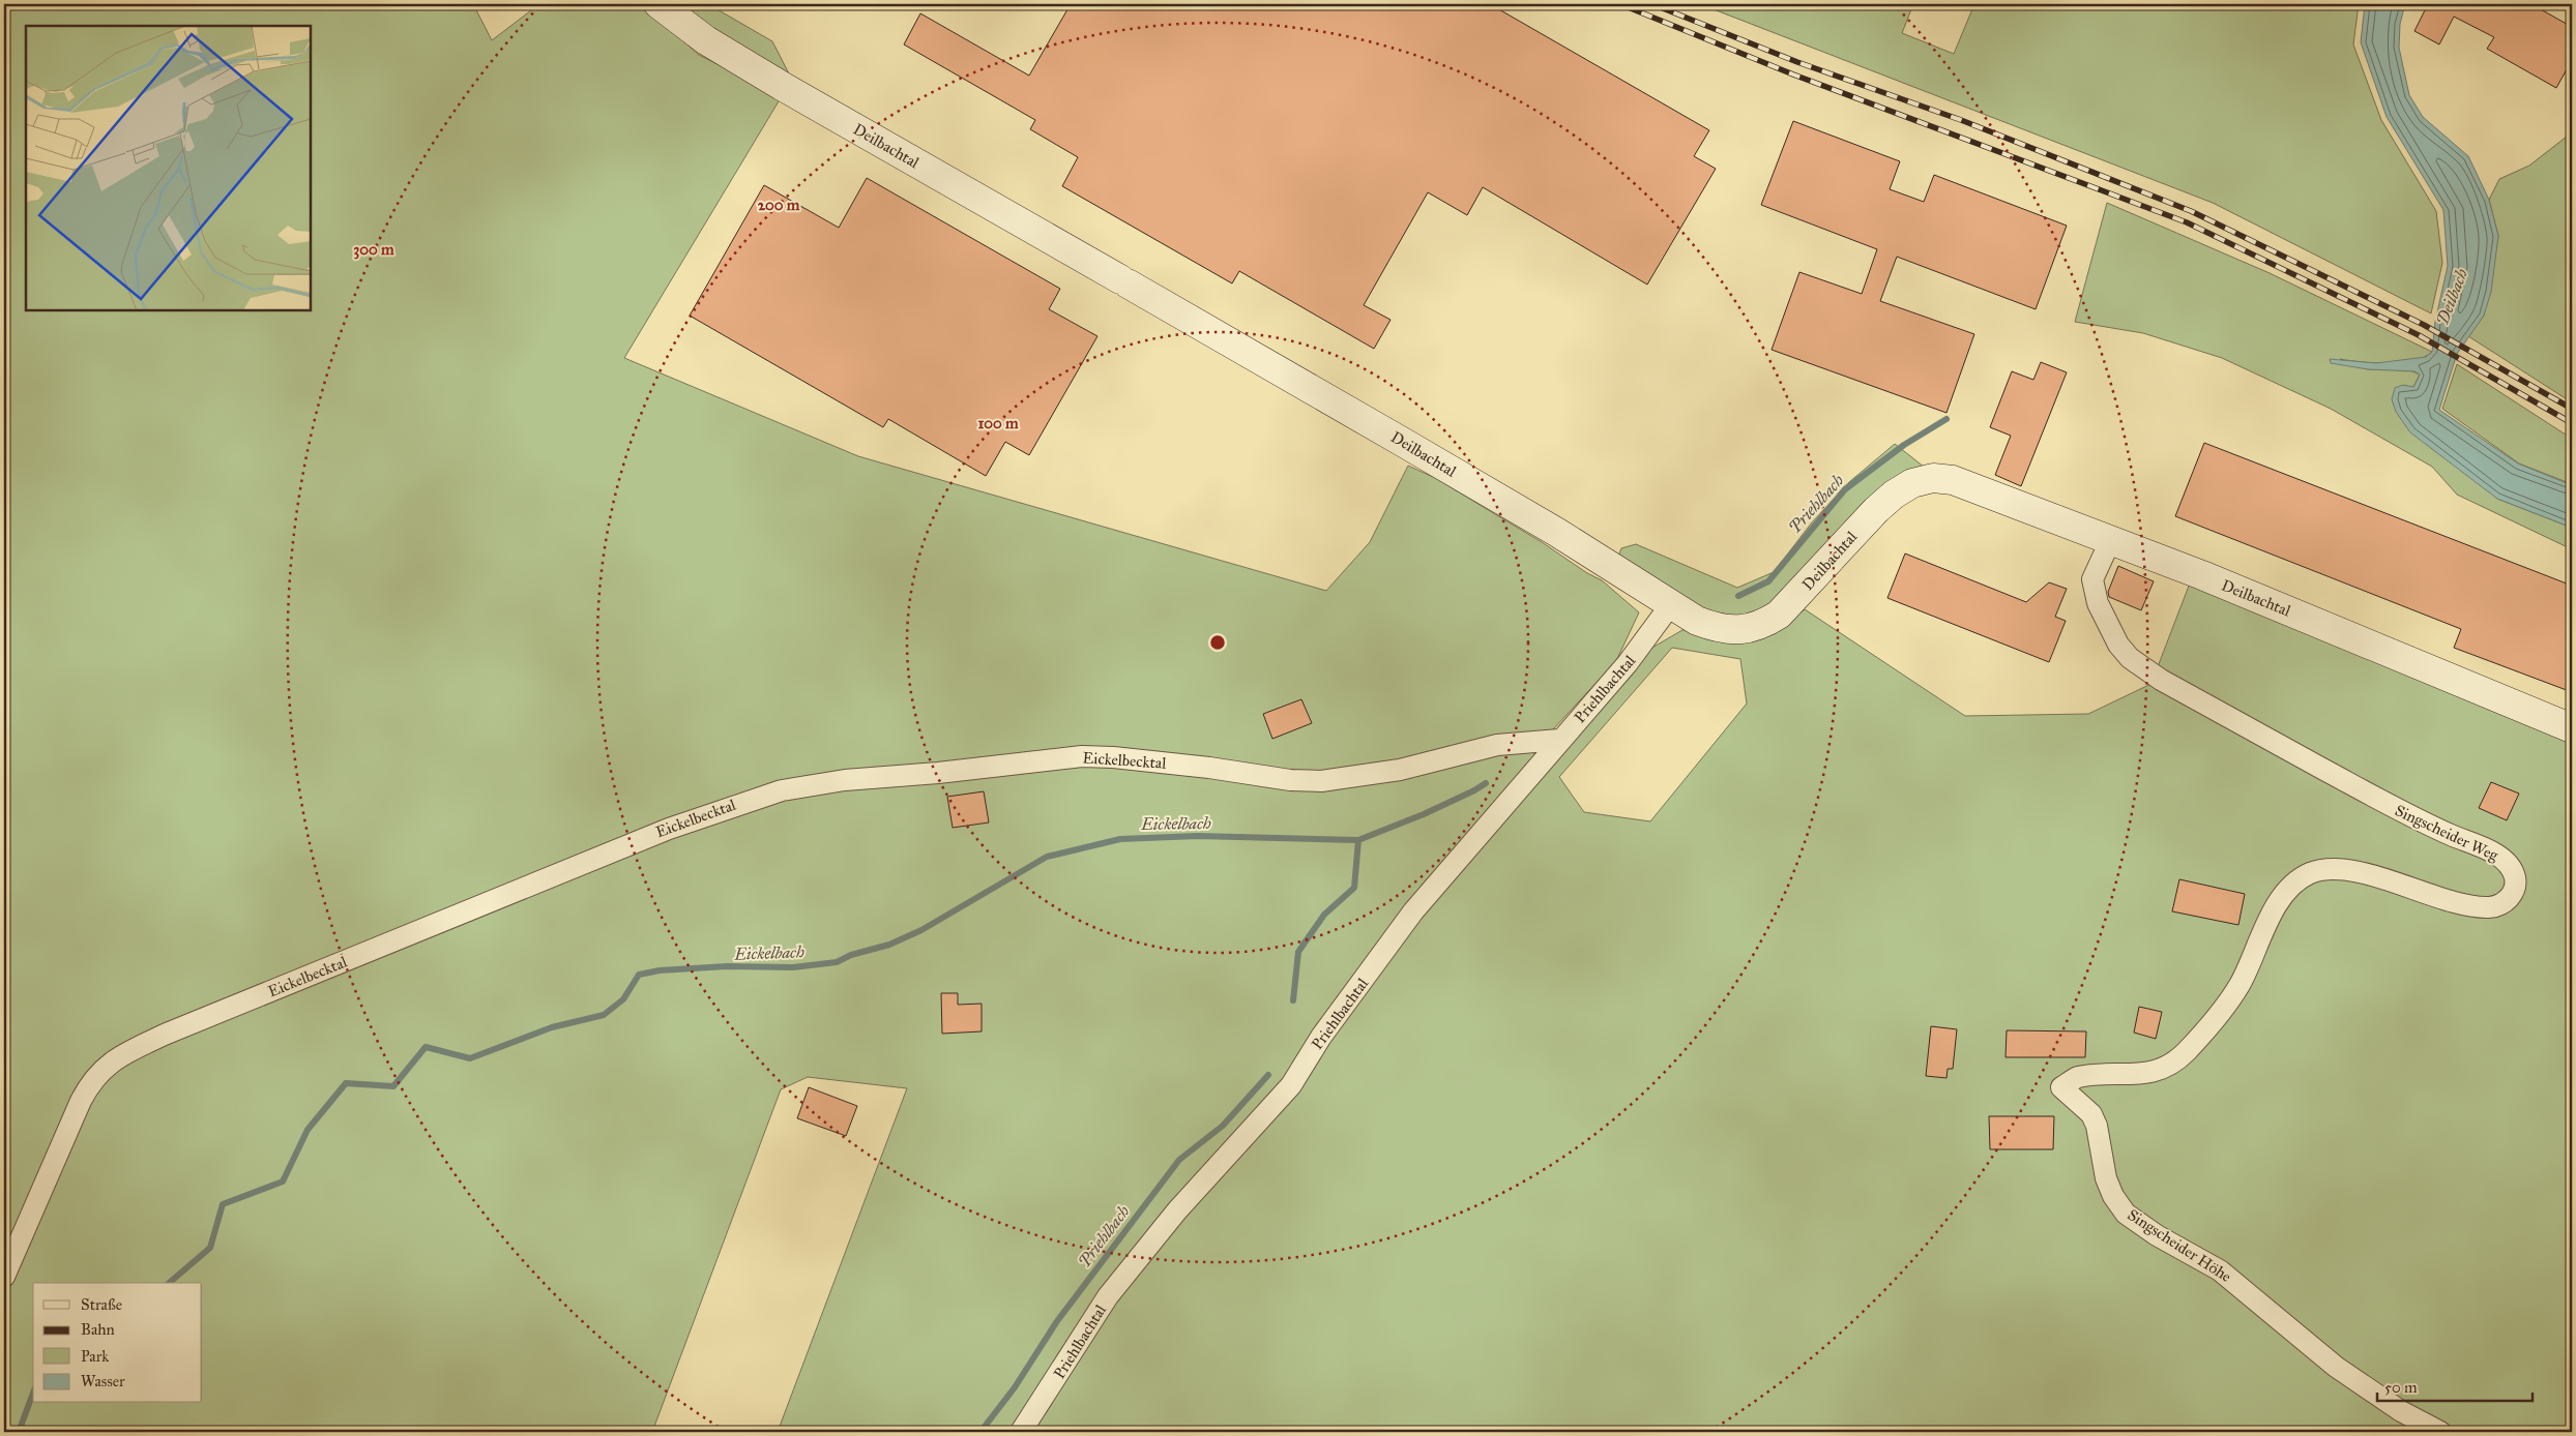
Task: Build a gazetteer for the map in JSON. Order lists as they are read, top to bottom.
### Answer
{
  "streets": {
    "street": [
      "Deilbachtal",
      "Priehlbachtal",
      "Eickelbecktal",
      "Singscheider Weg",
      "Singscheider Höhe"
    ]
  },
  "crossings": [
    ["Deilbachtal", "Priehlbachtal"],
    ["Deilbachtal", "Singscheider Weg"],
    ["Priehlbachtal", "Eickelbecktal"],
    ["Singscheider Weg", "Singscheider Höhe"]
  ],
  "water": ["Deilbach", "Priehlbach", "Eickelbach"],
  "legend": [
    "Straße",
    "Bahn",
    "Park",
    "Wasser"
  ],
  "scale_bar": "50 m",
  "rings": ["200 m", "300 m", "100 m"]
}
